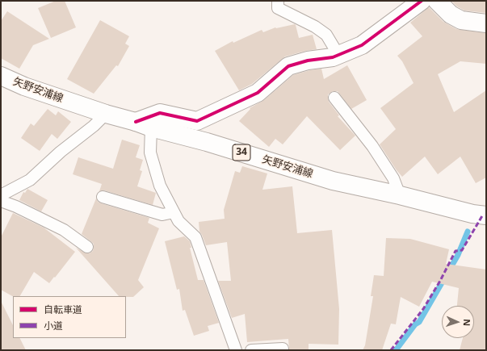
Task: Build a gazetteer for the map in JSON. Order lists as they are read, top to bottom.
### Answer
{
  "streets": {
    "main road": ["矢野安浦線", "34"]
  },
  "legend": ["自転車道", "小道"],
  "north": "right"
}
